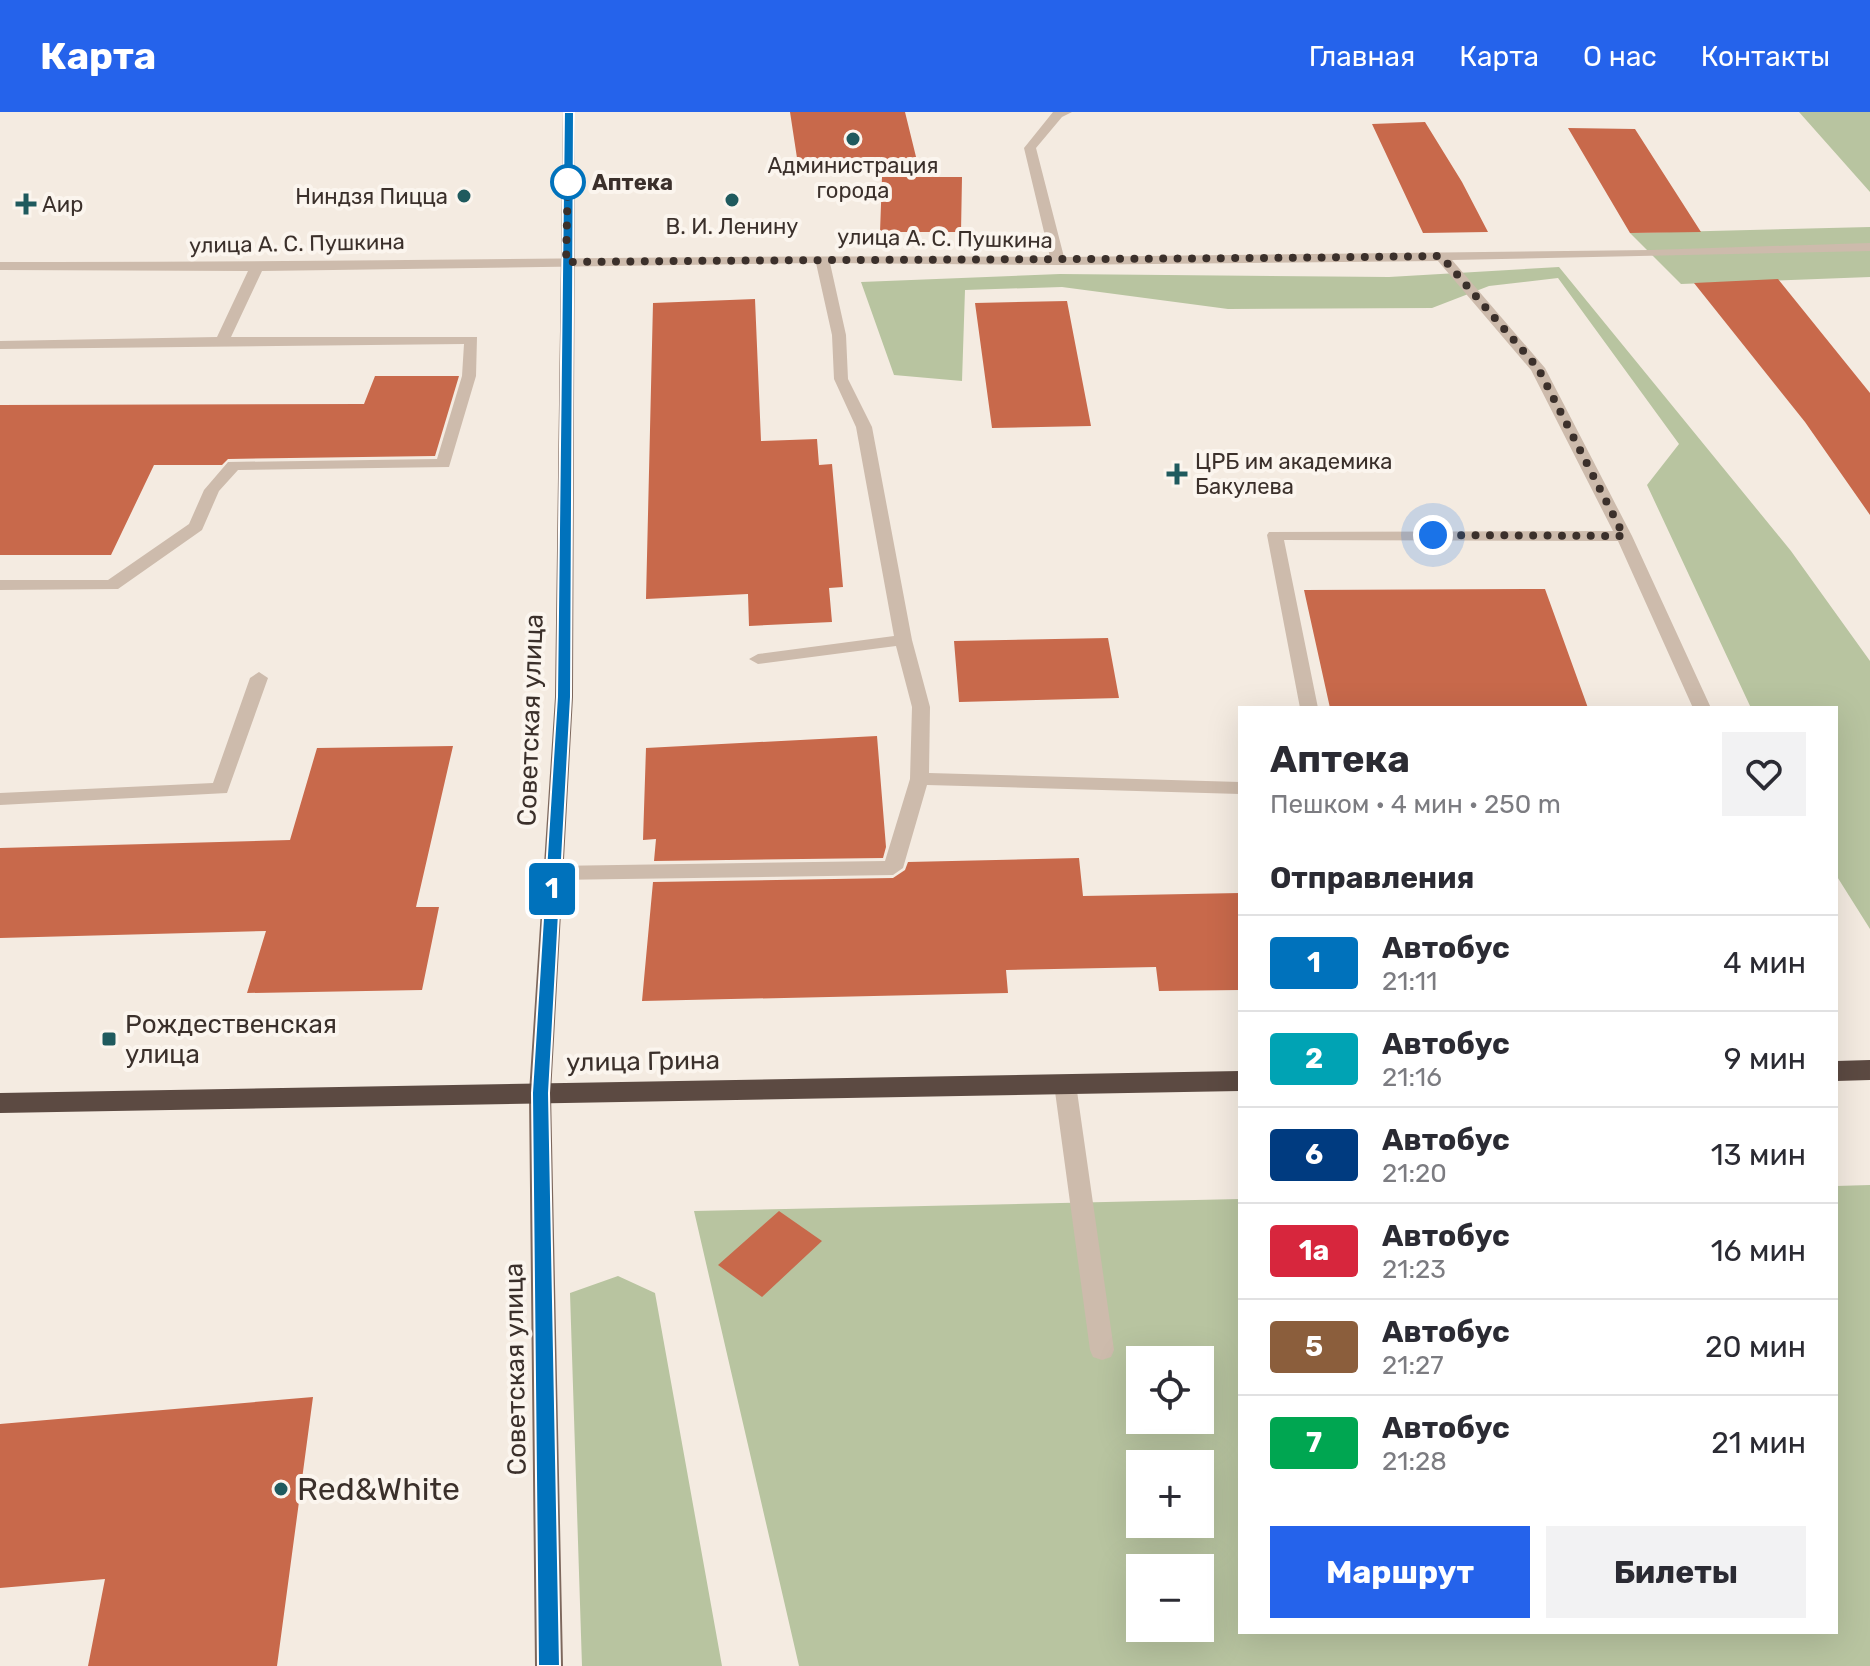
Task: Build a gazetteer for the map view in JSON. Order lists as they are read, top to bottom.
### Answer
{
  "streets": {
    "highway": ["улица Грина"],
    "main road": ["Советская улица"],
    "street": ["улица А. С. Пушкина"]
  },
  "crossings": [
    ["улица А. С. Пушкина", "Советская улица"],
    ["Советская улица", "улица Грина"]
  ],
  "places": {
    "other": [
      "Администрация города",
      "Аптека",
      "Ниндзя Пицца",
      "В. И. Ленину",
      "Red&White"
    ],
    "health": ["Аир", "ЦРБ им академика Бакулева"],
    "transit": ["Рождественская улица"]
  },
  "lines": ["bus line 1"],
  "page": {
    "header": "Карта",
    "nav": [
      "Главная",
      "Карта",
      "О нас",
      "Контакты"
    ],
    "on_map": "1",
    "heading": [
      ["Аптека", "Пешком · 4 мин · 250 m"],
      "Отправления"
    ],
    "list": [
      {
        "mark": "1",
        "name": "Автобус",
        "note": "21:11",
        "value": "4 мин"
      },
      {
        "mark": "2",
        "name": "Автобус",
        "note": "21:16",
        "value": "9 мин"
      },
      {
        "mark": "6",
        "name": "Автобус",
        "note": "21:20",
        "value": "13 мин"
      },
      {
        "mark": "1а",
        "name": "Автобус",
        "note": "21:23",
        "value": "16 мин"
      },
      {
        "mark": "5",
        "name": "Автобус",
        "note": "21:27",
        "value": "20 мин"
      },
      {
        "mark": "7",
        "name": "Автобус",
        "note": "21:28",
        "value": "21 мин"
      }
    ],
    "map_buttons": ["+", "−"],
    "buttons": ["Маршрут", "Билеты"]
  }
}
